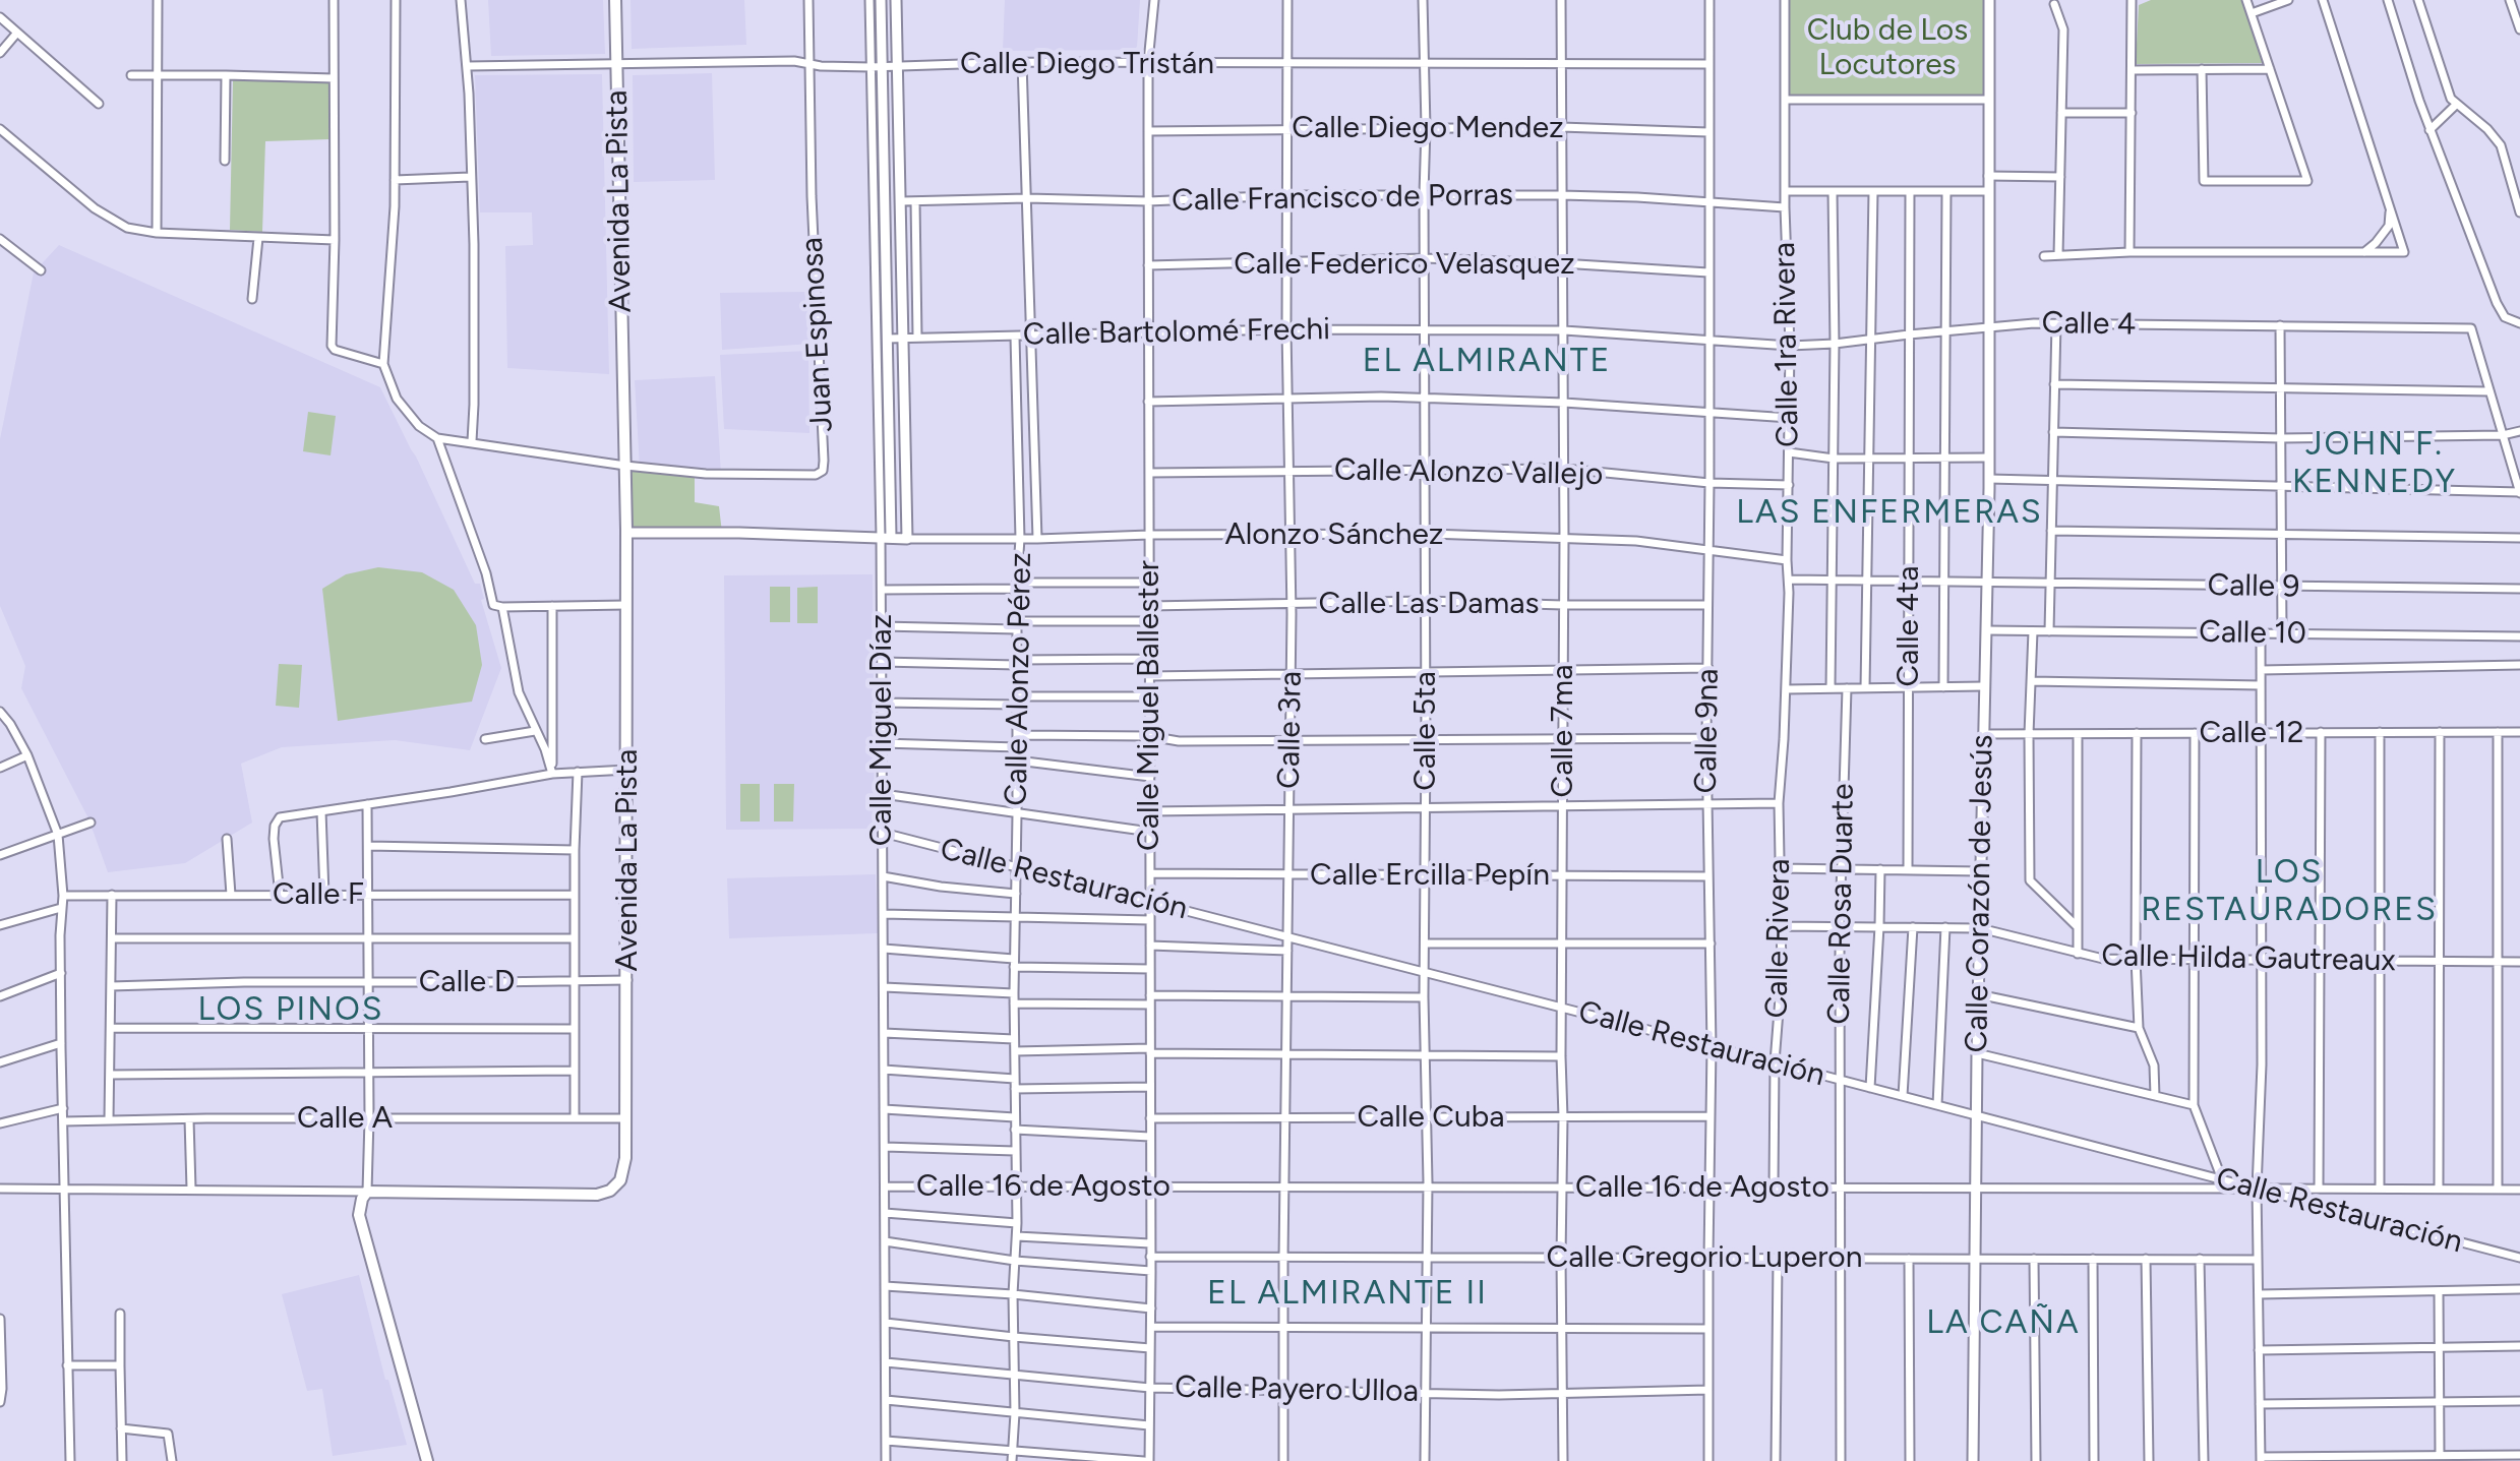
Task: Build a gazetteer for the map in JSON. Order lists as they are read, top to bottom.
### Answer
{
  "streets": {
    "main road": ["Avenida La Pista"],
    "street": [
      "Calle Diego Tristán",
      "Calle Diego Mendez",
      "Calle Francisco de Porras",
      "Calle Federico Velasquez",
      "Calle 4",
      "Calle Bartolomé Frechi",
      "Juan Espinosa",
      "Calle 1ra Rivera",
      "Calle Alonzo Vallejo",
      "Alonzo Sánchez",
      "Calle 9",
      "Calle Las Damas",
      "Calle 4ta",
      "Calle 10",
      "Calle Alonzo Pérez",
      "Calle Miguel Ballester",
      "Calle Miguel Díaz",
      "Calle 3ra",
      "Calle 5ta",
      "Calle 7ma",
      "Calle 9na",
      "Calle 12",
      "Calle Ercilla Pepín",
      "Calle Restauración",
      "Calle Corazón de Jesús",
      "Calle F",
      "Calle Rosa Duarte",
      "Calle Rivera",
      "Calle Hilda Gautreaux",
      "Calle D",
      "Calle Cuba",
      "Calle A",
      "Calle 16 de Agosto",
      "Calle Gregorio Luperon",
      "Calle Payero Ulloa"
    ]
  },
  "crossings": [
    ["Calle Diego Tristán", "Avenida La Pista"],
    ["Calle Diego Tristán", "Juan Espinosa"],
    ["Calle Diego Tristán", "Calle Alonzo Pérez"],
    ["Calle Diego Tristán", "Calle Miguel Ballester"],
    ["Calle Diego Tristán", "Calle Miguel Díaz"],
    ["Calle Diego Tristán", "Calle 3ra"],
    ["Calle Diego Tristán", "Calle 5ta"],
    ["Calle Diego Tristán", "Calle 7ma"],
    ["Calle Diego Tristán", "Calle 9na"],
    ["Calle Diego Mendez", "Calle Miguel Ballester"],
    ["Calle Diego Mendez", "Calle 3ra"],
    ["Calle Diego Mendez", "Calle 5ta"],
    ["Calle Diego Mendez", "Calle 7ma"],
    ["Calle Diego Mendez", "Calle 9na"],
    ["Calle Francisco de Porras", "Calle 1ra Rivera"],
    ["Calle Francisco de Porras", "Calle Alonzo Pérez"],
    ["Calle Francisco de Porras", "Calle Miguel Ballester"],
    ["Calle Francisco de Porras", "Calle 3ra"],
    ["Calle Francisco de Porras", "Calle 5ta"],
    ["Calle Francisco de Porras", "Calle 7ma"],
    ["Calle Francisco de Porras", "Calle 9na"],
    ["Avenida La Pista", "Juan Espinosa"],
    ["Avenida La Pista", "Alonzo Sánchez"],
    ["Avenida La Pista", "Calle D"],
    ["Avenida La Pista", "Calle A"],
    ["Calle Federico Velasquez", "Calle Miguel Ballester"],
    ["Calle Federico Velasquez", "Calle 3ra"],
    ["Calle Federico Velasquez", "Calle 5ta"],
    ["Calle Federico Velasquez", "Calle 7ma"],
    ["Calle Federico Velasquez", "Calle 9na"],
    ["Calle 4", "Calle Bartolomé Frechi"],
    ["Calle 4", "Calle 1ra Rivera"],
    ["Calle 4", "Calle 4ta"],
    ["Calle 4", "Calle 9na"],
    ["Calle 4", "Calle Corazón de Jesús"],
    ["Calle Bartolomé Frechi", "Calle Alonzo Pérez"],
    ["Calle Bartolomé Frechi", "Calle Miguel Ballester"],
    ["Calle Bartolomé Frechi", "Calle Miguel Díaz"],
    ["Calle Bartolomé Frechi", "Calle 3ra"],
    ["Calle Bartolomé Frechi", "Calle 5ta"],
    ["Calle Bartolomé Frechi", "Calle 7ma"],
    ["Calle Bartolomé Frechi", "Calle 9na"],
    ["Calle 1ra Rivera", "Calle Alonzo Vallejo"],
    ["Calle 1ra Rivera", "Alonzo Sánchez"],
    ["Calle 1ra Rivera", "Calle 9"],
    ["Calle 1ra Rivera", "Calle Rivera"],
    ["Calle Alonzo Vallejo", "Calle Miguel Ballester"],
    ["Calle Alonzo Vallejo", "Calle 3ra"],
    ["Calle Alonzo Vallejo", "Calle 5ta"],
    ["Calle Alonzo Vallejo", "Calle 7ma"],
    ["Calle Alonzo Vallejo", "Calle 9na"],
    ["Alonzo Sánchez", "Calle Alonzo Pérez"],
    ["Alonzo Sánchez", "Calle Miguel Ballester"],
    ["Alonzo Sánchez", "Calle Miguel Díaz"],
    ["Alonzo Sánchez", "Calle 3ra"],
    ["Alonzo Sánchez", "Calle 5ta"],
    ["Alonzo Sánchez", "Calle 7ma"],
    ["Alonzo Sánchez", "Calle 9na"],
    ["Calle 9", "Calle 4ta"],
    ["Calle 9", "Calle Corazón de Jesús"],
    ["Calle Las Damas", "Calle Miguel Ballester"],
    ["Calle Las Damas", "Calle 3ra"],
    ["Calle Las Damas", "Calle 5ta"],
    ["Calle Las Damas", "Calle 7ma"],
    ["Calle Las Damas", "Calle 9na"],
    ["Calle 10", "Calle Corazón de Jesús"],
    ["Calle Alonzo Pérez", "Calle Restauración"],
    ["Calle Alonzo Pérez", "Calle 16 de Agosto"],
    ["Calle Alonzo Pérez", "Calle Payero Ulloa"],
    ["Calle Miguel Ballester", "Calle Ercilla Pepín"],
    ["Calle Miguel Ballester", "Calle Restauración"],
    ["Calle Miguel Ballester", "Calle Cuba"],
    ["Calle Miguel Ballester", "Calle 16 de Agosto"],
    ["Calle Miguel Ballester", "Calle Gregorio Luperon"],
    ["Calle Miguel Ballester", "Calle Payero Ulloa"],
    ["Calle Miguel Díaz", "Calle Restauración"],
    ["Calle Miguel Díaz", "Calle 16 de Agosto"],
    ["Calle Miguel Díaz", "Calle Payero Ulloa"],
    ["Calle 3ra", "Calle Ercilla Pepín"],
    ["Calle 3ra", "Calle Restauración"],
    ["Calle 3ra", "Calle Cuba"],
    ["Calle 3ra", "Calle 16 de Agosto"],
    ["Calle 3ra", "Calle Gregorio Luperon"],
    ["Calle 3ra", "Calle Payero Ulloa"],
    ["Calle 5ta", "Calle Ercilla Pepín"],
    ["Calle 5ta", "Calle Restauración"],
    ["Calle 5ta", "Calle Cuba"],
    ["Calle 5ta", "Calle 16 de Agosto"],
    ["Calle 5ta", "Calle Gregorio Luperon"],
    ["Calle 5ta", "Calle Payero Ulloa"],
    ["Calle 7ma", "Calle Ercilla Pepín"],
    ["Calle 7ma", "Calle Restauración"],
    ["Calle 7ma", "Calle Cuba"],
    ["Calle 7ma", "Calle 16 de Agosto"],
    ["Calle 7ma", "Calle Gregorio Luperon"],
    ["Calle 7ma", "Calle Payero Ulloa"],
    ["Calle 9na", "Calle Ercilla Pepín"],
    ["Calle 9na", "Calle Restauración"],
    ["Calle 9na", "Calle Cuba"],
    ["Calle 9na", "Calle 16 de Agosto"],
    ["Calle 9na", "Calle Gregorio Luperon"],
    ["Calle 9na", "Calle Payero Ulloa"],
    ["Calle 12", "Calle Corazón de Jesús"],
    ["Calle Restauración", "Calle Corazón de Jesús"],
    ["Calle Restauración", "Calle Rosa Duarte"],
    ["Calle Restauración", "Calle Rivera"],
    ["Calle Restauración", "Calle 16 de Agosto"],
    ["Calle Corazón de Jesús", "Calle Hilda Gautreaux"],
    ["Calle Corazón de Jesús", "Calle 16 de Agosto"],
    ["Calle Corazón de Jesús", "Calle Gregorio Luperon"],
    ["Calle Rosa Duarte", "Calle Hilda Gautreaux"],
    ["Calle Rosa Duarte", "Calle 16 de Agosto"],
    ["Calle Rosa Duarte", "Calle Gregorio Luperon"],
    ["Calle Rivera", "Calle Hilda Gautreaux"],
    ["Calle Rivera", "Calle 16 de Agosto"]
  ],
  "districts": [
    "EL ALMIRANTE",
    "JOHN F. KENNEDY",
    "LAS ENFERMERAS",
    "LOS RESTAURADORES",
    "LOS PINOS",
    "EL ALMIRANTE II",
    "LA CAÑA"
  ],
  "parks": ["Club de Los Locutores"]
}
